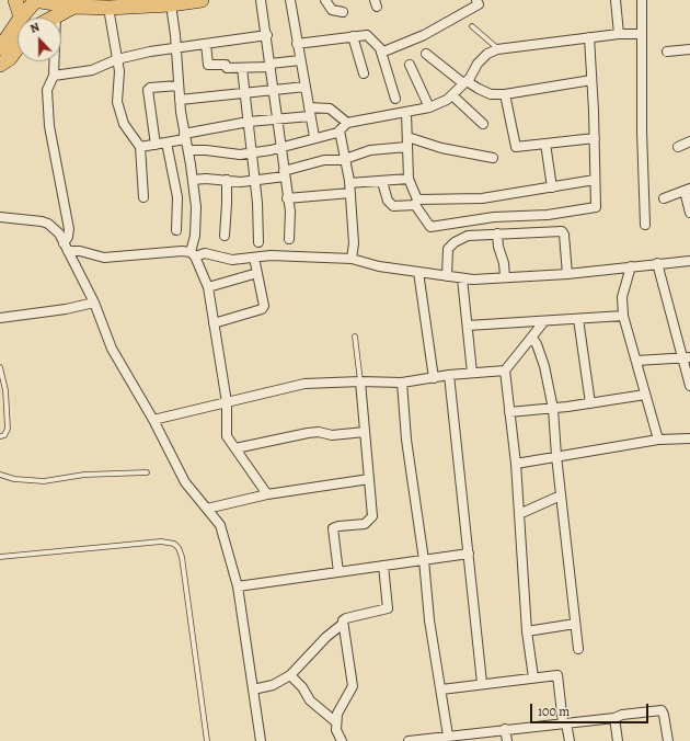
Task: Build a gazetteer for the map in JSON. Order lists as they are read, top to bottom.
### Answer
{
  "scale_bar": "100 m",
  "north": "top"
}
